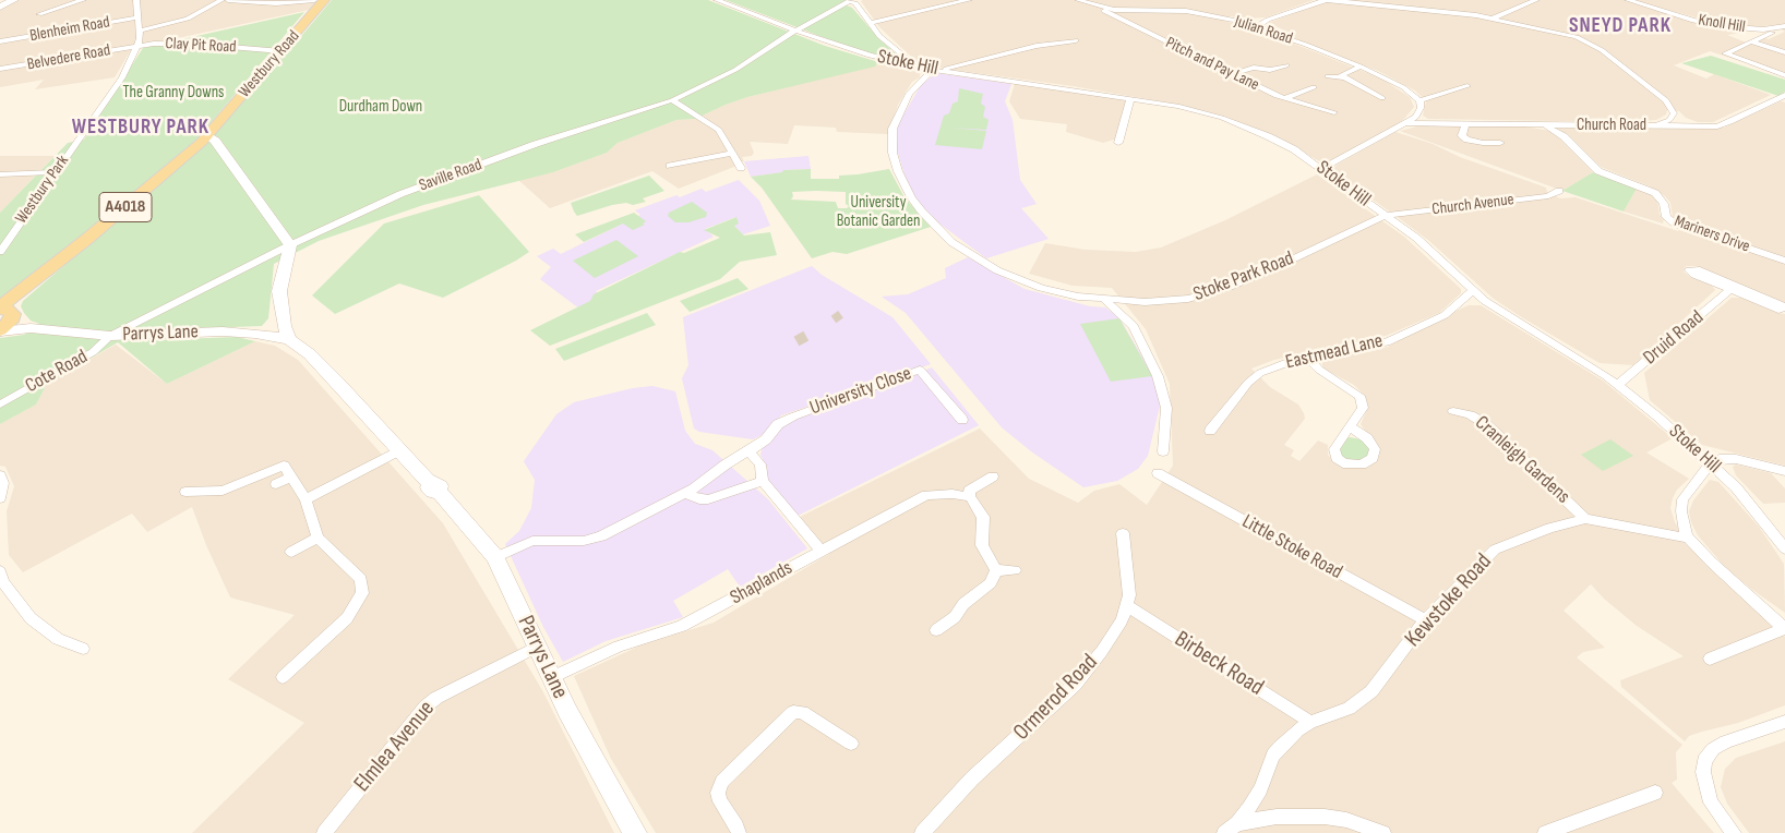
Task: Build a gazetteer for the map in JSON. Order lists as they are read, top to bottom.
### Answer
{
  "streets": {
    "main road": ["Westbury Road", "A4018", "Parrys Lane"],
    "street": [
      "Knoll Hill",
      "Blenheim Road",
      "Julian Road",
      "Clay Pit Road",
      "Belvedere Road",
      "Stoke Hill",
      "Pitch and Pay Lane",
      "Church Road",
      "Saville Road",
      "Westbury Park",
      "Church Avenue",
      "Mariners Drive",
      "Stoke Park Road",
      "Druid Road",
      "Eastmead Lane",
      "Cote Road",
      "University Close",
      "Cranleigh Gardens",
      "Little Stoke Road",
      "Shaplands",
      "Kewstoke Road",
      "Birbeck Road",
      "Ormerod Road",
      "Elmlea Avenue"
    ]
  },
  "crossings": [
    ["Blenheim Road", "Westbury Park"],
    ["Julian Road", "Pitch and Pay Lane"],
    ["Clay Pit Road", "Belvedere Road"],
    ["Clay Pit Road", "Westbury Road"],
    ["Clay Pit Road", "Westbury Park"],
    ["Belvedere Road", "Westbury Park"],
    ["Stoke Hill", "Church Road"],
    ["Stoke Hill", "Saville Road"],
    ["Stoke Hill", "Church Avenue"],
    ["Stoke Hill", "Stoke Park Road"],
    ["Stoke Hill", "Druid Road"],
    ["Stoke Hill", "Eastmead Lane"],
    ["Westbury Road", "A4018"],
    ["Westbury Road", "Parrys Lane"],
    ["Church Road", "Mariners Drive"],
    ["Saville Road", "Parrys Lane"],
    ["Saville Road", "Cote Road"],
    ["Church Avenue", "Stoke Park Road"],
    ["A4018", "Parrys Lane"],
    ["Parrys Lane", "Cote Road"],
    ["Parrys Lane", "University Close"],
    ["Parrys Lane", "Shaplands"],
    ["Parrys Lane", "Elmlea Avenue"],
    ["Cranleigh Gardens", "Kewstoke Road"],
    ["Little Stoke Road", "Kewstoke Road"],
    ["Kewstoke Road", "Birbeck Road"],
    ["Birbeck Road", "Ormerod Road"]
  ],
  "districts": ["SNEYD PARK", "WESTBURY PARK"],
  "parks": ["The Granny Downs", "Durdham Down", "University Botanic Garden"]
}
